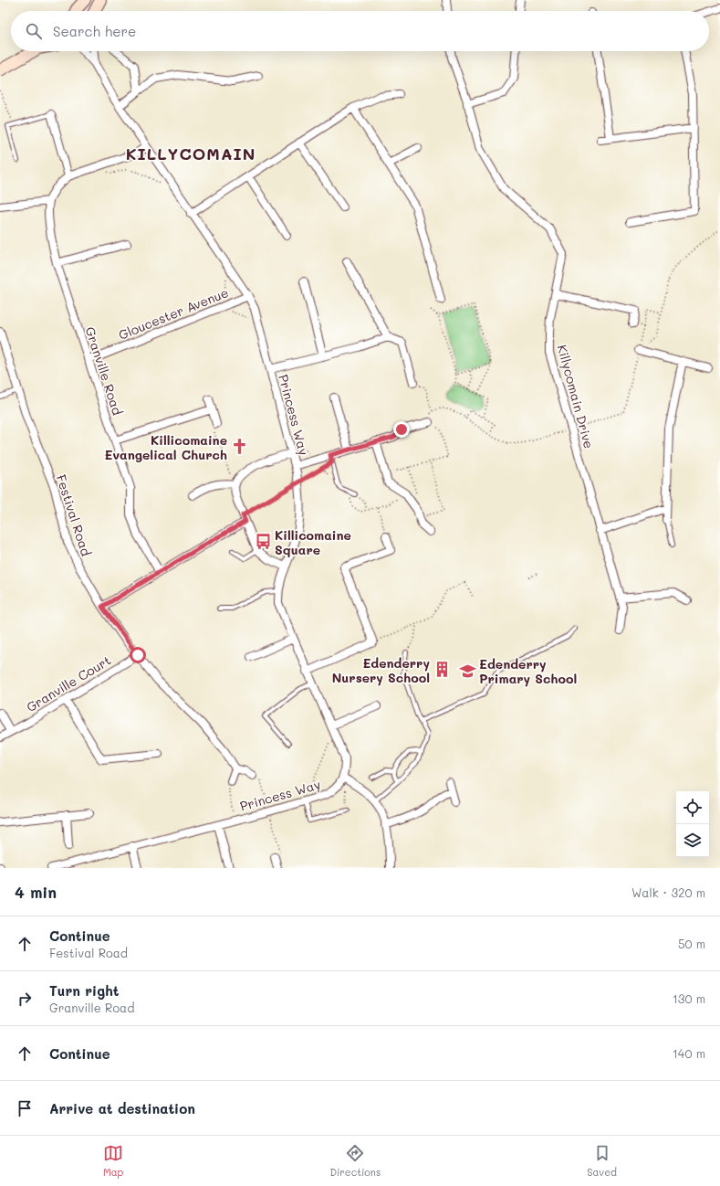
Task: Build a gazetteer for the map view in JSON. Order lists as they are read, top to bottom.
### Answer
{
  "streets": {
    "street": [
      "Gloucester Avenue",
      "Granville Road",
      "Killycomain Drive",
      "Princess Way",
      "Festival Road",
      "Granville Court"
    ]
  },
  "crossings": [
    ["Gloucester Avenue", "Granville Road"],
    ["Gloucester Avenue", "Princess Way"],
    ["Festival Road", "Granville Court"]
  ],
  "districts": ["KILLYCOMAIN"],
  "places": {
    "church": ["Killicomaine Evangelical Church"],
    "bus stop": ["Killicomaine Square"],
    "building": ["Edenderry Nursery School"],
    "school or university": ["Edenderry Primary School"]
  },
  "page": {
    "search": "Search here",
    "heading": ["4 min", "Walk · 320 m"],
    "list": [
      ["Continue", "Festival Road", "50 m"],
      ["Turn right", "Granville Road", "130 m"],
      ["Continue", "140 m"],
      "Arrive at destination"
    ],
    "nav": ["Map", "Directions", "Saved"]
  }
}
